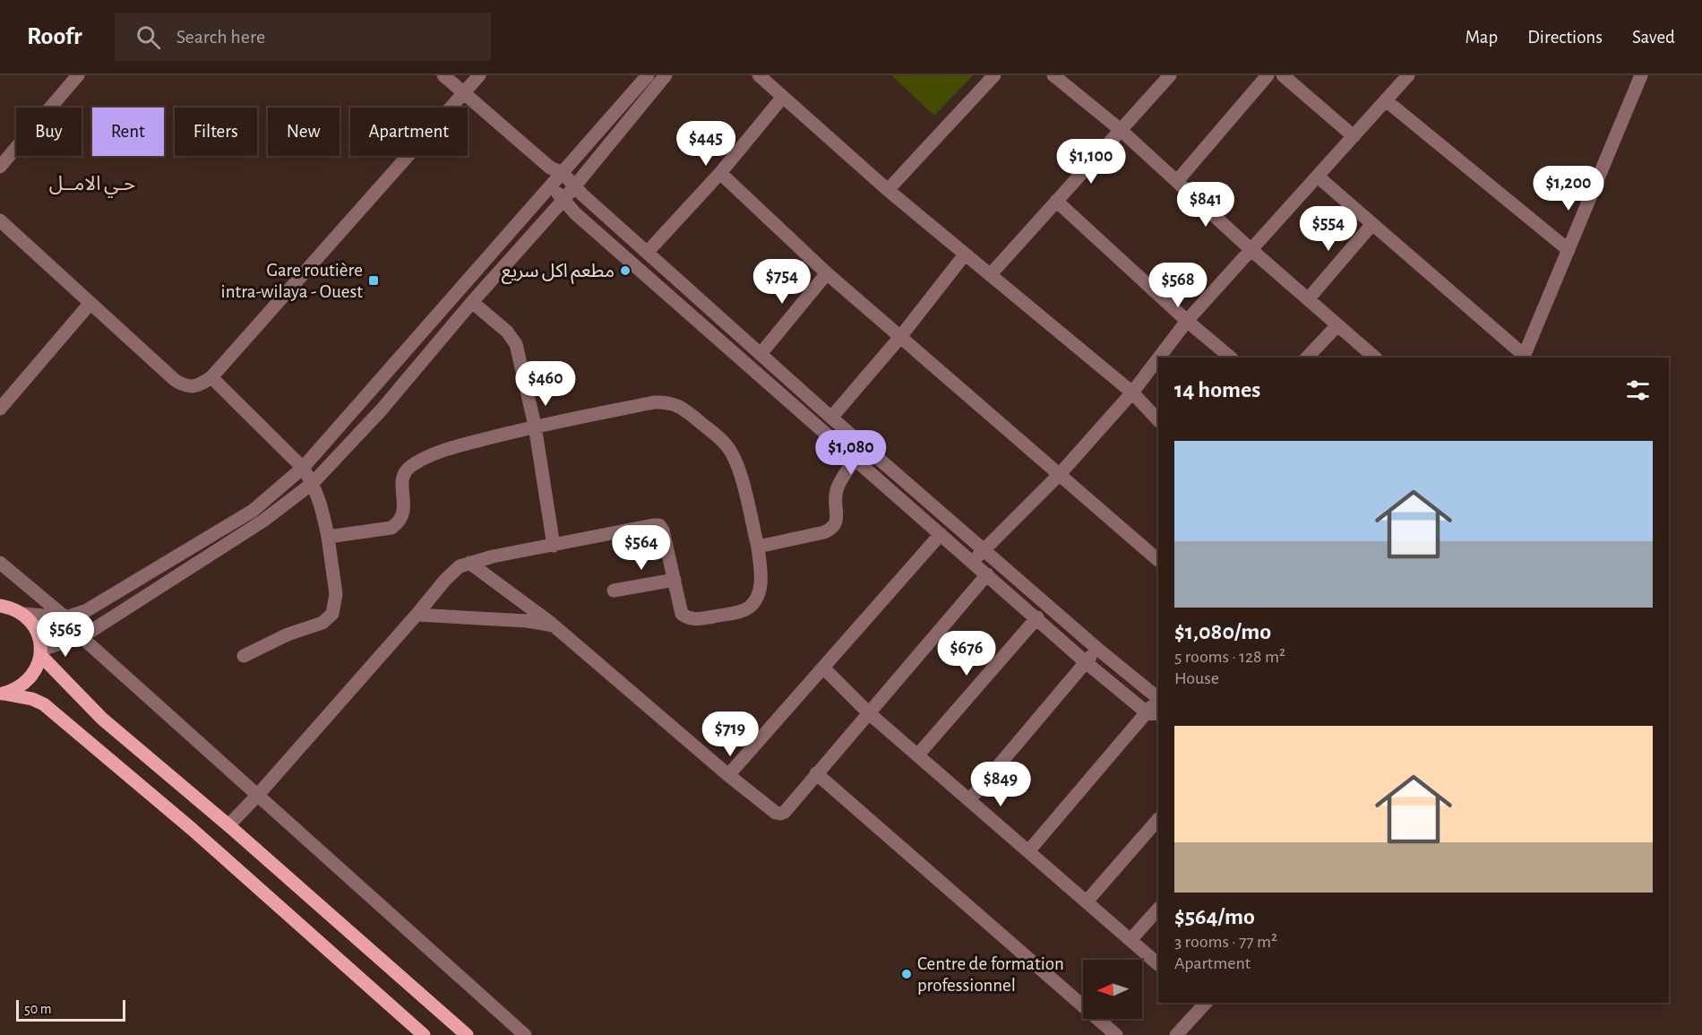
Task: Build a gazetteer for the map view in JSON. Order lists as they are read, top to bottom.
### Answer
{
  "districts": ["حـي الامــل"],
  "places": {
    "other": ["مطعم اكل سريع", "Centre de formation professionnel"],
    "transit": ["Gare routière intra-wilaya - Ouest"]
  },
  "scale_bar": "50 m",
  "north": "left",
  "page": {
    "header": "Roofr",
    "search": "Search here",
    "nav": ["Map", "Directions", "Saved"],
    "chip": [
      "Buy",
      "Rent",
      "Filters",
      "New",
      "Apartment"
    ],
    "price": [
      "$445",
      "$1,100",
      "$1,200",
      "$841",
      "$554",
      "$754",
      "$568",
      "$460",
      "$1,080",
      "$564",
      "$565",
      "$676",
      "$719",
      "$849"
    ],
    "heading": "14 homes",
    "list": [
      {
        "name": "$1,080/mo",
        "note": "5 rooms · 128 m² · House"
      },
      {
        "name": "$564/mo",
        "note": "3 rooms · 77 m² · Apartment"
      }
    ],
    "scale": "50 m"
  }
}
